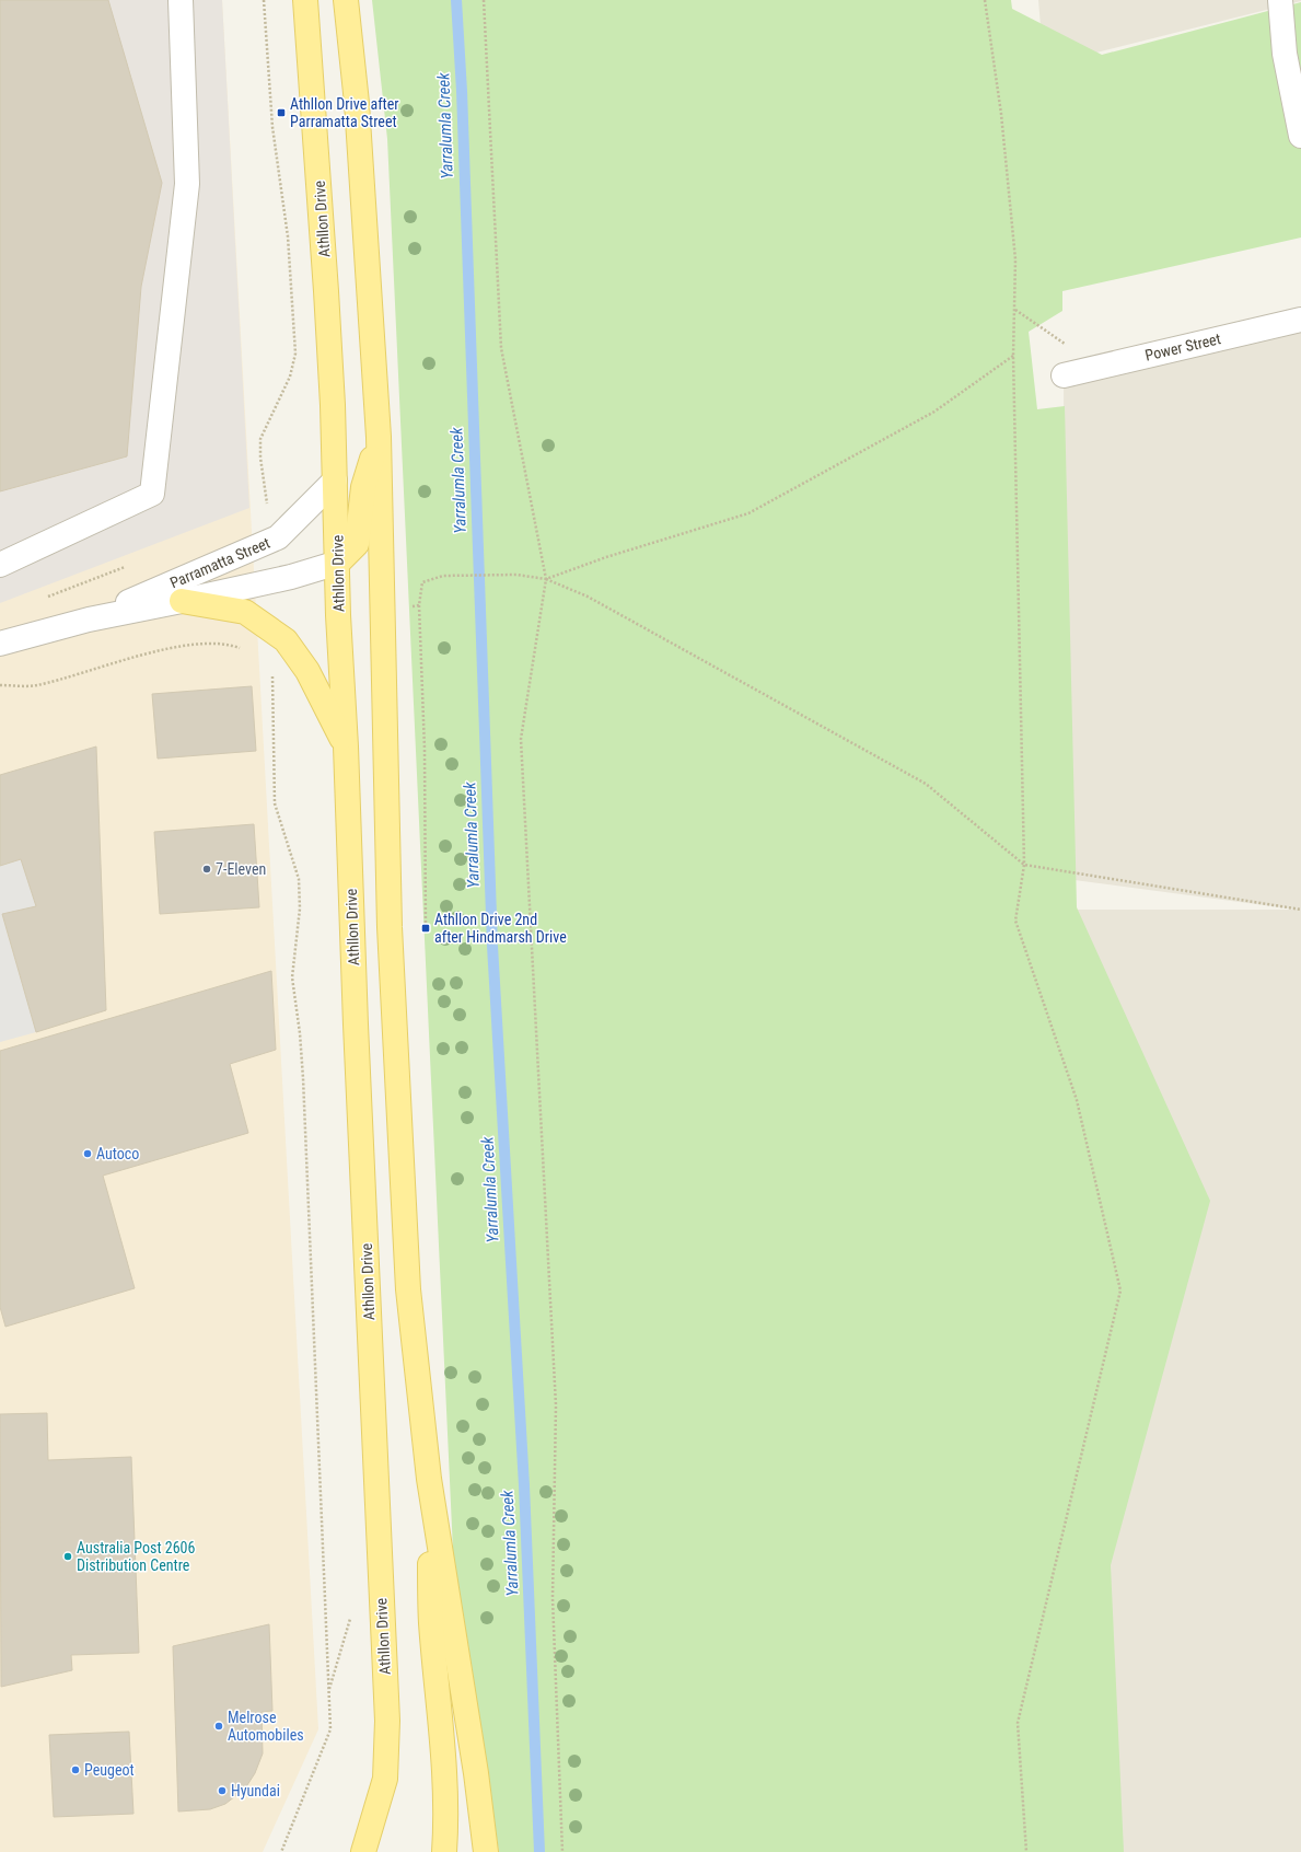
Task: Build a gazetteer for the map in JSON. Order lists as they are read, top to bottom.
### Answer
{
  "streets": {
    "main road": ["Athllon Drive"],
    "street": ["Power Street", "Parramatta Street"]
  },
  "crossings": [
    ["Athllon Drive", "Parramatta Street"]
  ],
  "water": ["Yarralumla Creek"],
  "places": {
    "transit": ["Athllon Drive after Parramatta Street", "Athllon Drive 2nd after Hindmarsh Drive"],
    "other": [
      "7-Eleven",
      "Autoco",
      "Australia Post 2606 Distribution Centre",
      "Melrose Automobiles",
      "Peugeot",
      "Hyundai"
    ]
  }
}
